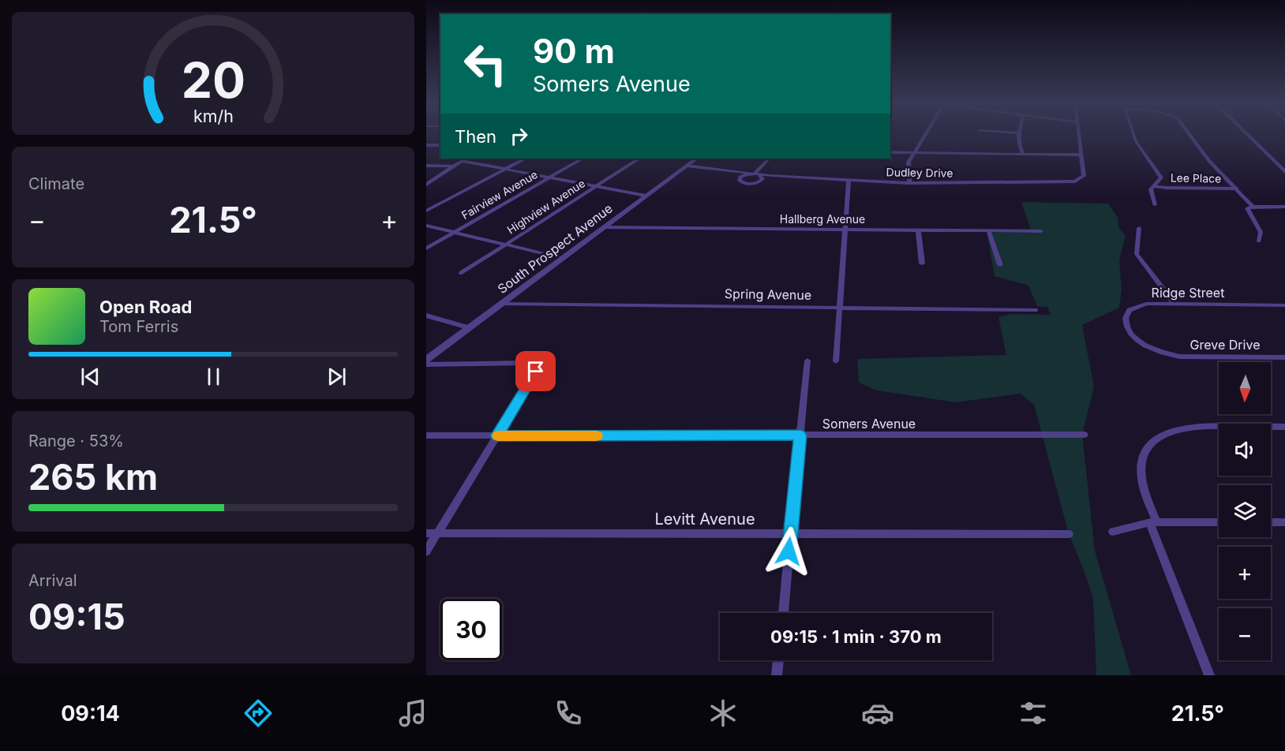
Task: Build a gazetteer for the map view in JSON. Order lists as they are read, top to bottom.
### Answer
{
  "streets": {
    "street": [
      "Dudley Drive",
      "Lee Place",
      "Fairview Avenue",
      "Highview Avenue",
      "Hallberg Avenue",
      "South Prospect Avenue",
      "Ridge Street",
      "Spring Avenue",
      "Greve Drive",
      "Somers Avenue",
      "Levitt Avenue"
    ]
  },
  "crossings": [
    ["Dudley Drive", "South Prospect Avenue"],
    ["Hallberg Avenue", "South Prospect Avenue"],
    ["South Prospect Avenue", "Spring Avenue"],
    ["Ridge Street", "Greve Drive"]
  ],
  "north": "bottom",
  "page": {
    "turn": ["90 m", "Somers Avenue"],
    "then": "Then",
    "tile": [
      "Climate",
      ["Range · 53%", "265 km"],
      ["Arrival", "09:15"]
    ],
    "heat": ["−", "21.5°", "+"],
    "song": ["Open Road", "Tom Ferris"],
    "map_buttons": ["+", "−"],
    "limit": "30",
    "trip": "09:15 · 1 min · 370 m",
    "tabs": ["09:14", "21.5°"],
    "gauge": ["20", "km/h"]
  }
}
